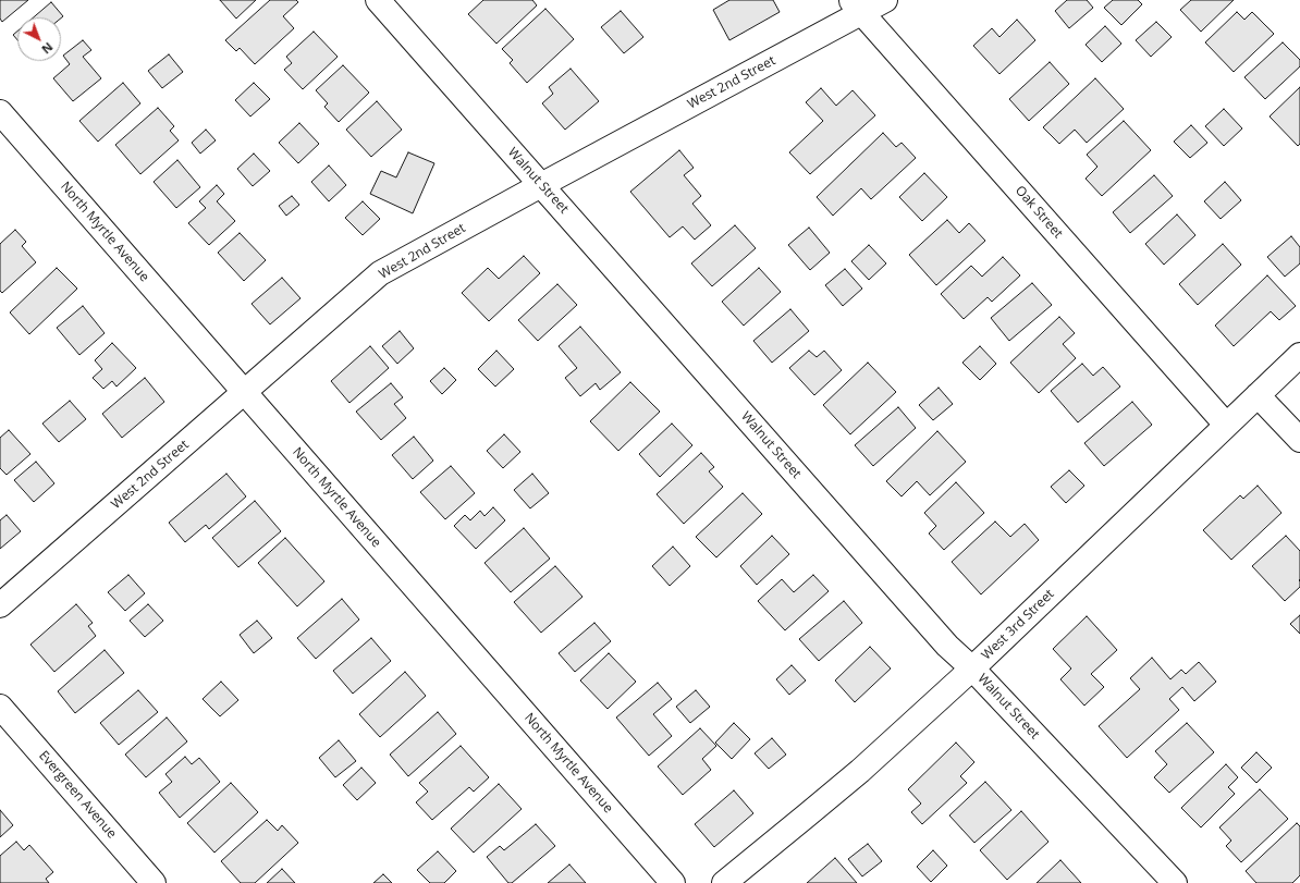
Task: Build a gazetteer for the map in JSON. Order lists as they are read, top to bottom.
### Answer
{
  "streets": {
    "street": [
      "West 2nd Street",
      "Walnut Street",
      "Oak Street",
      "North Myrtle Avenue",
      "West 3rd Street",
      "Evergreen Avenue"
    ]
  },
  "crossings": [
    ["West 2nd Street", "Walnut Street"],
    ["West 2nd Street", "Oak Street"],
    ["West 2nd Street", "North Myrtle Avenue"],
    ["Walnut Street", "West 3rd Street"],
    ["Oak Street", "West 3rd Street"]
  ],
  "north": "bottom right"
}
